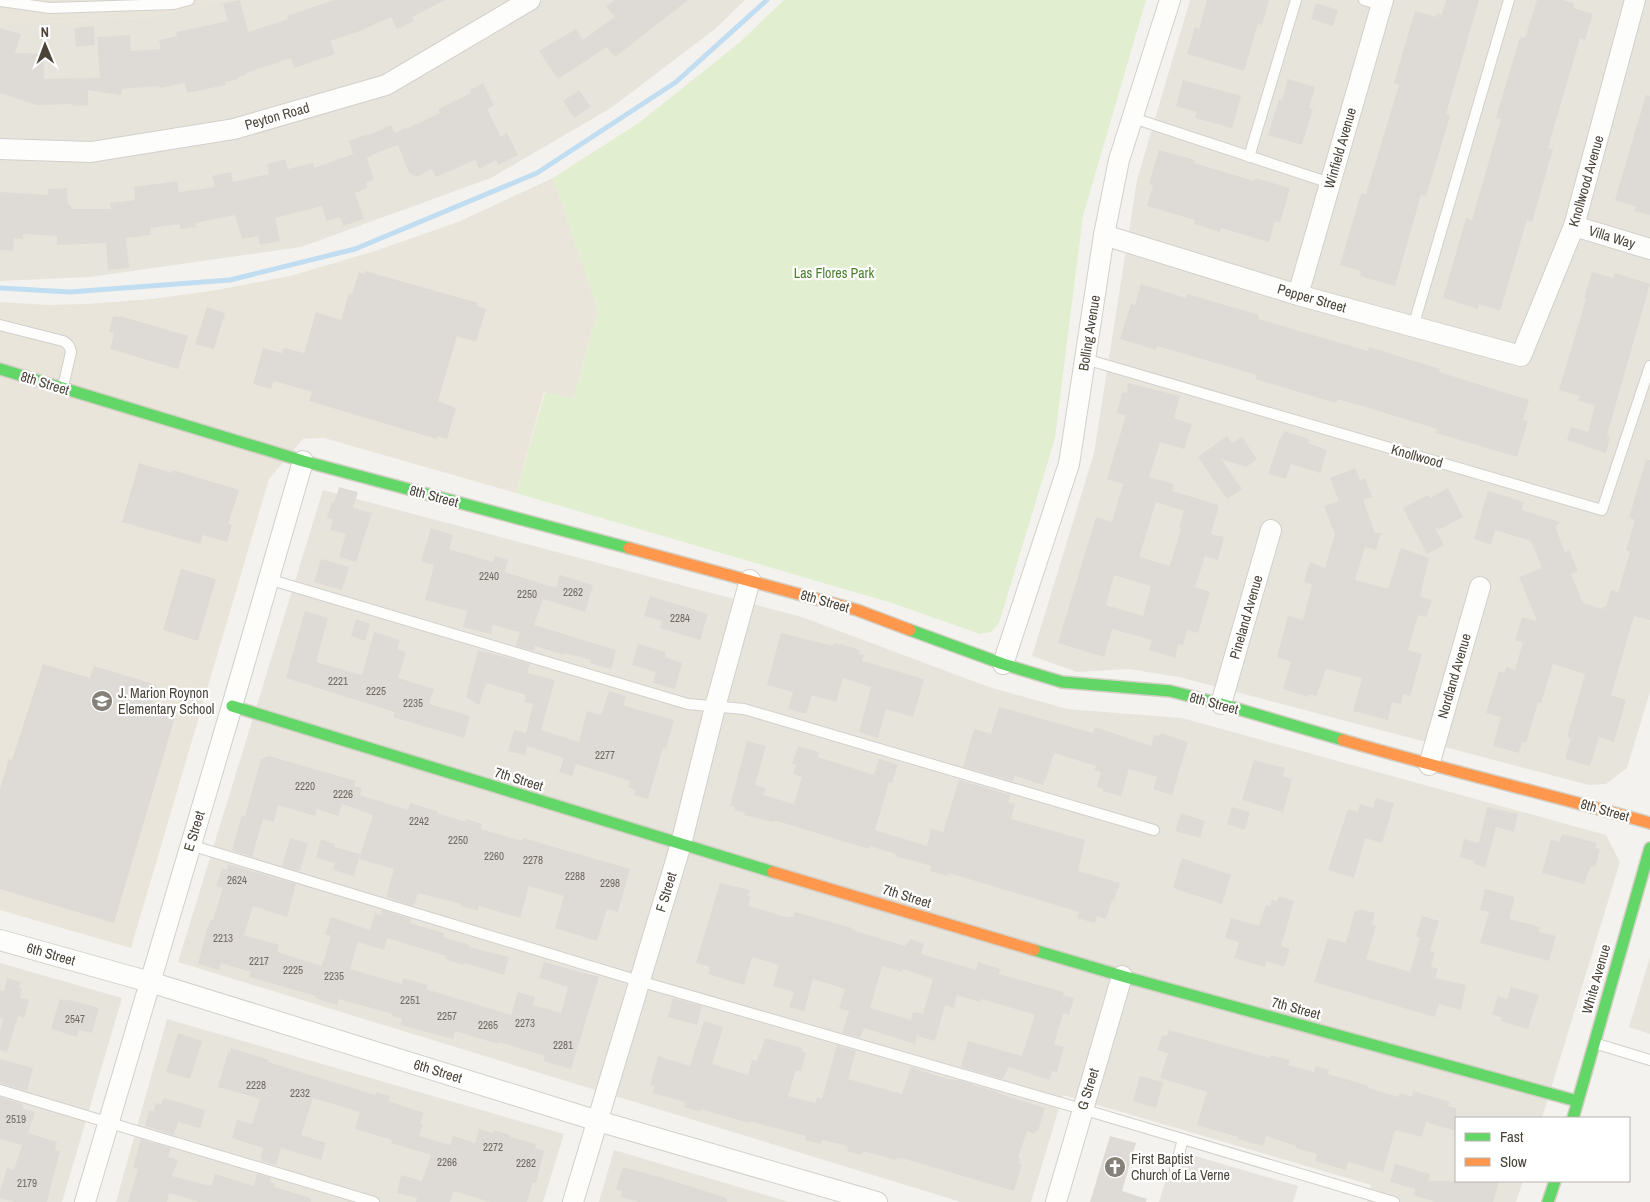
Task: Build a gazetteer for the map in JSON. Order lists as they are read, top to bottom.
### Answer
{
  "streets": {
    "street": [
      "Peyton Road",
      "Winfield Avenue",
      "Knollwood Avenue",
      "Villa Way",
      "Pepper Street",
      "Bolling Avenue",
      "8th Street",
      "Pineland Avenue",
      "Nordland Avenue",
      "7th Street",
      "E Street",
      "F Street",
      "6th Street",
      "White Avenue",
      "G Street"
    ],
    "lane": ["Knollwood"]
  },
  "crossings": [
    ["Winfield Avenue", "Pepper Street"],
    ["Knollwood Avenue", "Villa Way"],
    ["Knollwood Avenue", "Pepper Street"],
    ["Pepper Street", "Bolling Avenue"],
    ["Bolling Avenue", "8th Street"],
    ["Bolling Avenue", "Knollwood"],
    ["8th Street", "Pineland Avenue"],
    ["8th Street", "Nordland Avenue"],
    ["8th Street", "E Street"],
    ["8th Street", "F Street"],
    ["7th Street", "E Street"],
    ["7th Street", "F Street"],
    ["7th Street", "White Avenue"],
    ["7th Street", "G Street"],
    ["E Street", "6th Street"],
    ["F Street", "6th Street"]
  ],
  "parks": ["Las Flores Park"],
  "places": {
    "school or university": ["J. Marion Roynon Elementary School"],
    "church": ["First Baptist Church of La Verne"]
  },
  "house_numbers": [
    "2240",
    "2262",
    "2250",
    "2284",
    "2221",
    "2225",
    "2235",
    "2277",
    "2220",
    "2226",
    "2242",
    "2250",
    "2260",
    "2278",
    "2288",
    "2624",
    "2298",
    "2213",
    "2217",
    "2225",
    "2235",
    "2251",
    "2257",
    "2547",
    "2273",
    "2265",
    "2281",
    "2228",
    "2232",
    "2519",
    "2272",
    "2266",
    "2282",
    "2179"
  ],
  "legend": ["Fast", "Slow"],
  "north": "top"
}
